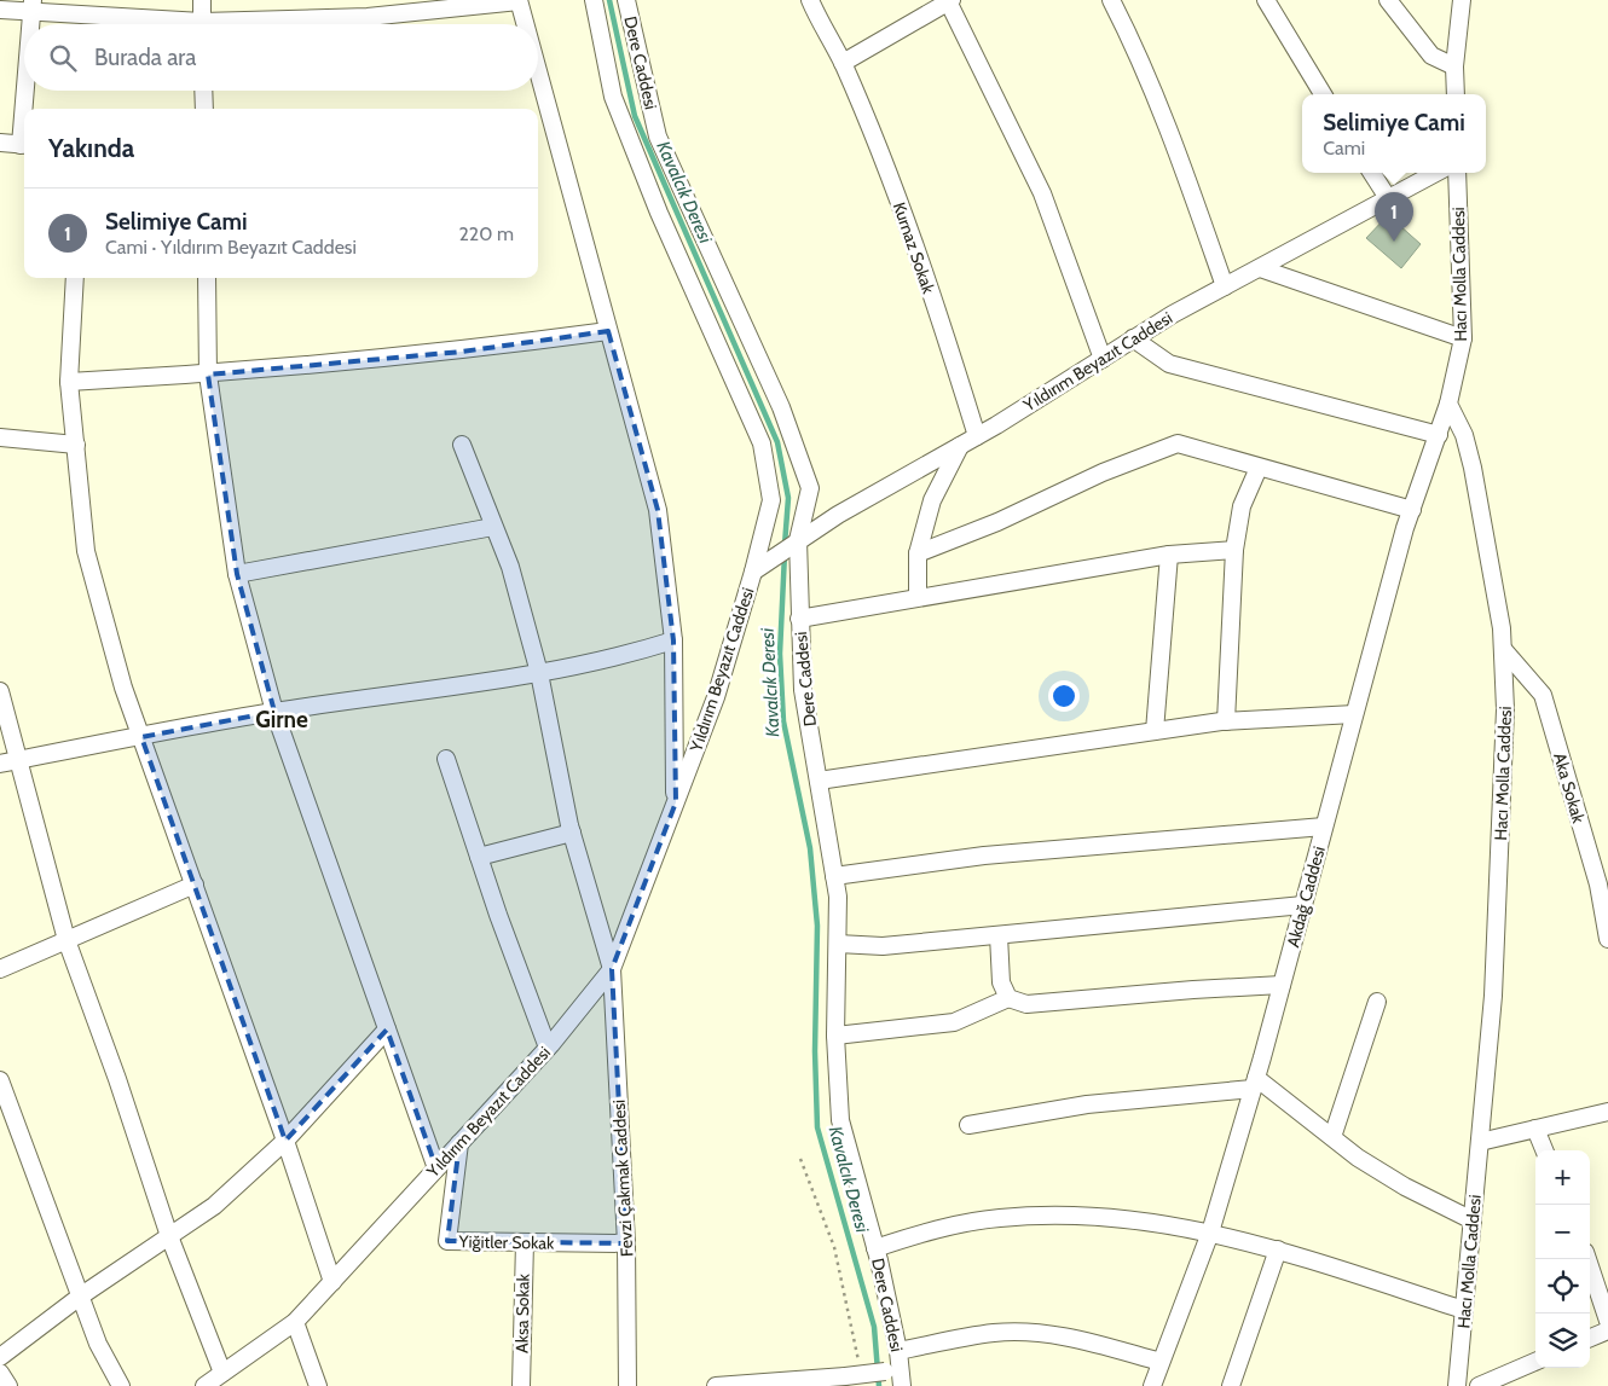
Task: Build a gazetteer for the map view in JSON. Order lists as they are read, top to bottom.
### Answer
{
  "streets": {
    "street": [
      "Dere Caddesi",
      "Kurnaz Sokak",
      "Hacı Molla Caddesi",
      "Yıldırım Beyazıt Caddesi",
      "Aka Sokak",
      "Akdağ Caddesi",
      "Fevzi Çakmak Caddesi",
      "Yiğitler Sokak",
      "Aksa Sokak"
    ]
  },
  "crossings": [
    ["Dere Caddesi", "Yıldırım Beyazıt Caddesi"],
    ["Kurnaz Sokak", "Yıldırım Beyazıt Caddesi"],
    ["Hacı Molla Caddesi", "Aka Sokak"],
    ["Hacı Molla Caddesi", "Akdağ Caddesi"],
    ["Yıldırım Beyazıt Caddesi", "Fevzi Çakmak Caddesi"],
    ["Yıldırım Beyazıt Caddesi", "Yiğitler Sokak"],
    ["Fevzi Çakmak Caddesi", "Yiğitler Sokak"],
    ["Yiğitler Sokak", "Aksa Sokak"]
  ],
  "districts": ["Girne"],
  "water": ["Kavalcık Deresi"],
  "page": {
    "search": "Burada ara",
    "popup": ["Selimiye Cami", "Cami"],
    "heading": "Yakında",
    "list": [
      {
        "mark": "1",
        "name": "Selimiye Cami",
        "note": "Cami · Yıldırım Beyazıt Caddesi",
        "value": "220 m"
      }
    ],
    "pins": "1",
    "map_buttons": ["+", "−"]
  }
}
